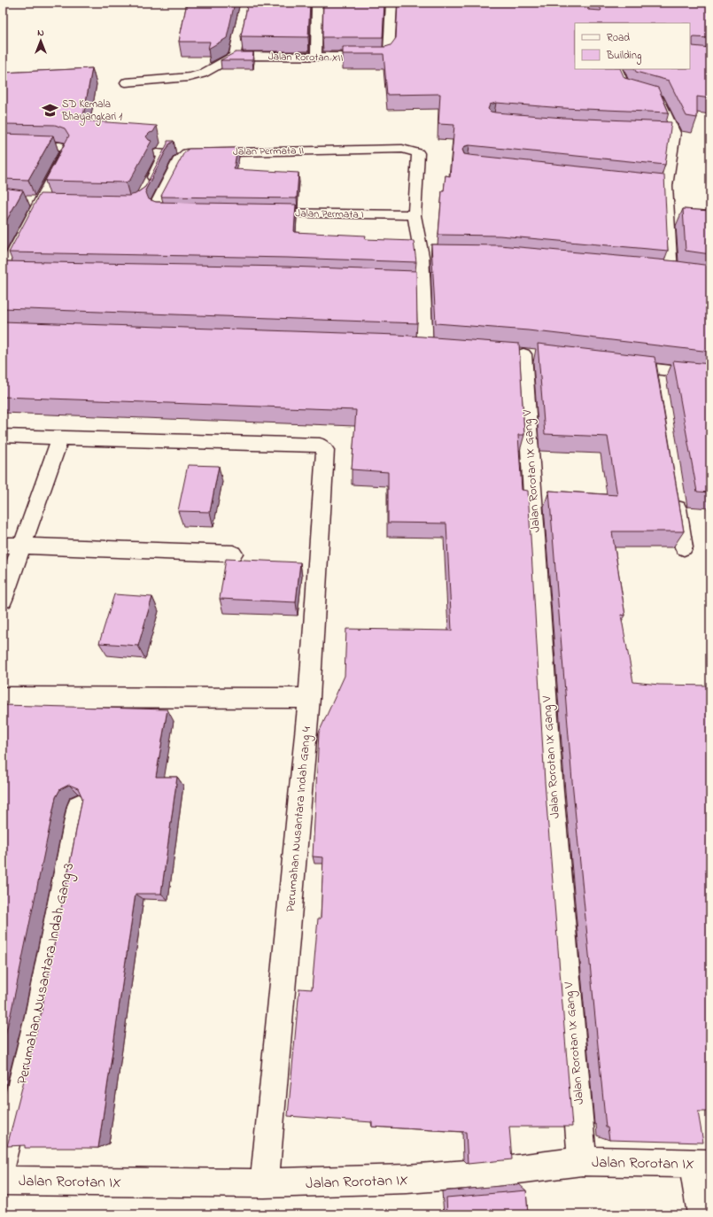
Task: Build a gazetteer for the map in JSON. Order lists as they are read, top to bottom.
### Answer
{
  "streets": {
    "street": [
      "Jalan Rorotan XII",
      "Jalan Permata II",
      "Jalan Permata I",
      "Jalan Rorotan IX Gang V",
      "Perumahan Nusantara Indah Gang 4",
      "Perumahan Nusantara Indah Gang 3",
      "Jalan Rorotan IX"
    ]
  },
  "crossings": [
    ["Jalan Permata II", "Jalan Permata I"],
    ["Jalan Rorotan IX Gang V", "Jalan Rorotan IX"],
    ["Perumahan Nusantara Indah Gang 4", "Jalan Rorotan IX"]
  ],
  "places": {
    "school or university": ["SD Kemala Bhayangkari 1"]
  },
  "legend": ["Road", "Building"],
  "north": "top"
}
